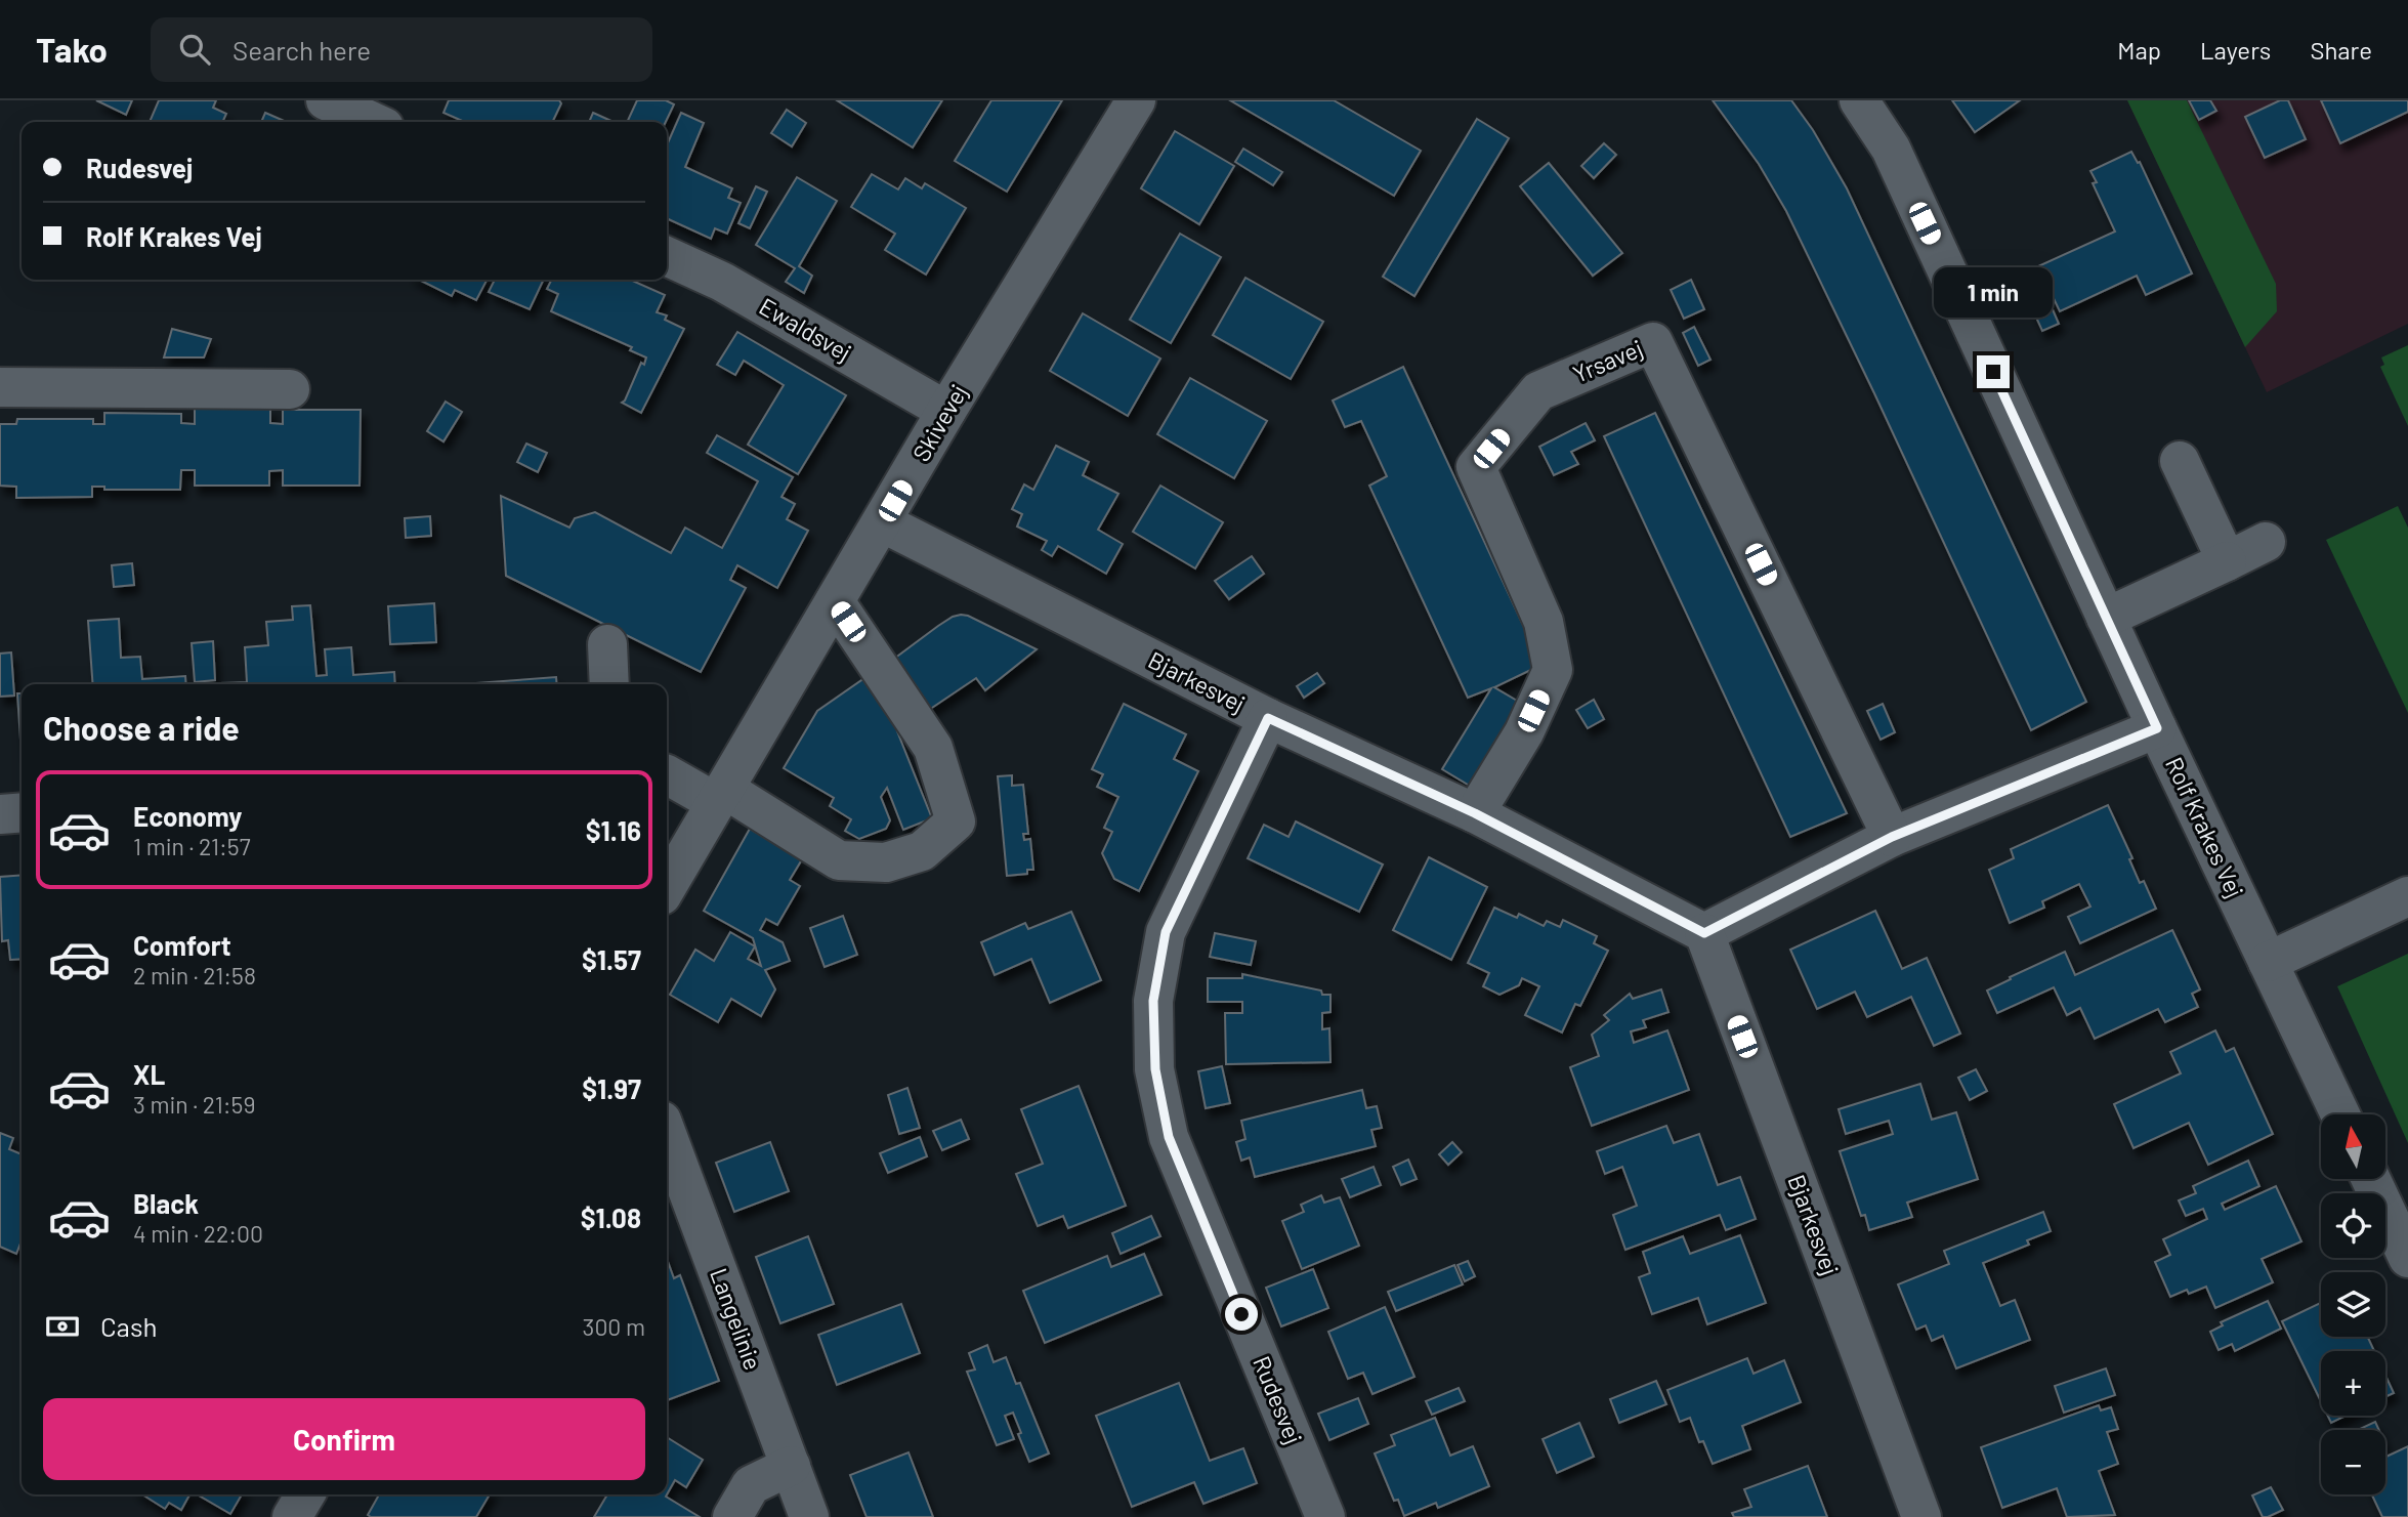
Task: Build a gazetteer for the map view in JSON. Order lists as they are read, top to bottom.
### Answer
{
  "streets": {
    "street": [
      "Ewaldsvej",
      "Yrsavej",
      "Skivevej",
      "Bjarkesvej",
      "Rolf Krakes Vej",
      "Langelinie",
      "Rudesvej"
    ]
  },
  "crossings": [
    ["Ewaldsvej", "Skivevej"],
    ["Yrsavej", "Bjarkesvej"],
    ["Skivevej", "Bjarkesvej"],
    ["Bjarkesvej", "Rudesvej"]
  ],
  "north": "top",
  "page": {
    "header": "Tako",
    "search": "Search here",
    "nav": ["Map", "Layers", "Share"],
    "banner": ["Rudesvej", "Rolf Krakes Vej"],
    "bubble": "1 min",
    "heading": "Choose a ride",
    "list": [
      {
        "name": "Economy",
        "note": "1 min · 21:57",
        "value": "$1.16"
      },
      {
        "name": "Comfort",
        "note": "2 min · 21:58",
        "value": "$1.57"
      },
      {
        "name": "XL",
        "note": "3 min · 21:59",
        "value": "$1.97"
      },
      {
        "name": "Black",
        "note": "4 min · 22:00",
        "value": "$1.08"
      }
    ],
    "map_buttons": ["+", "−"],
    "pay": ["Cash", "300 m"],
    "buttons": "Confirm"
  }
}
